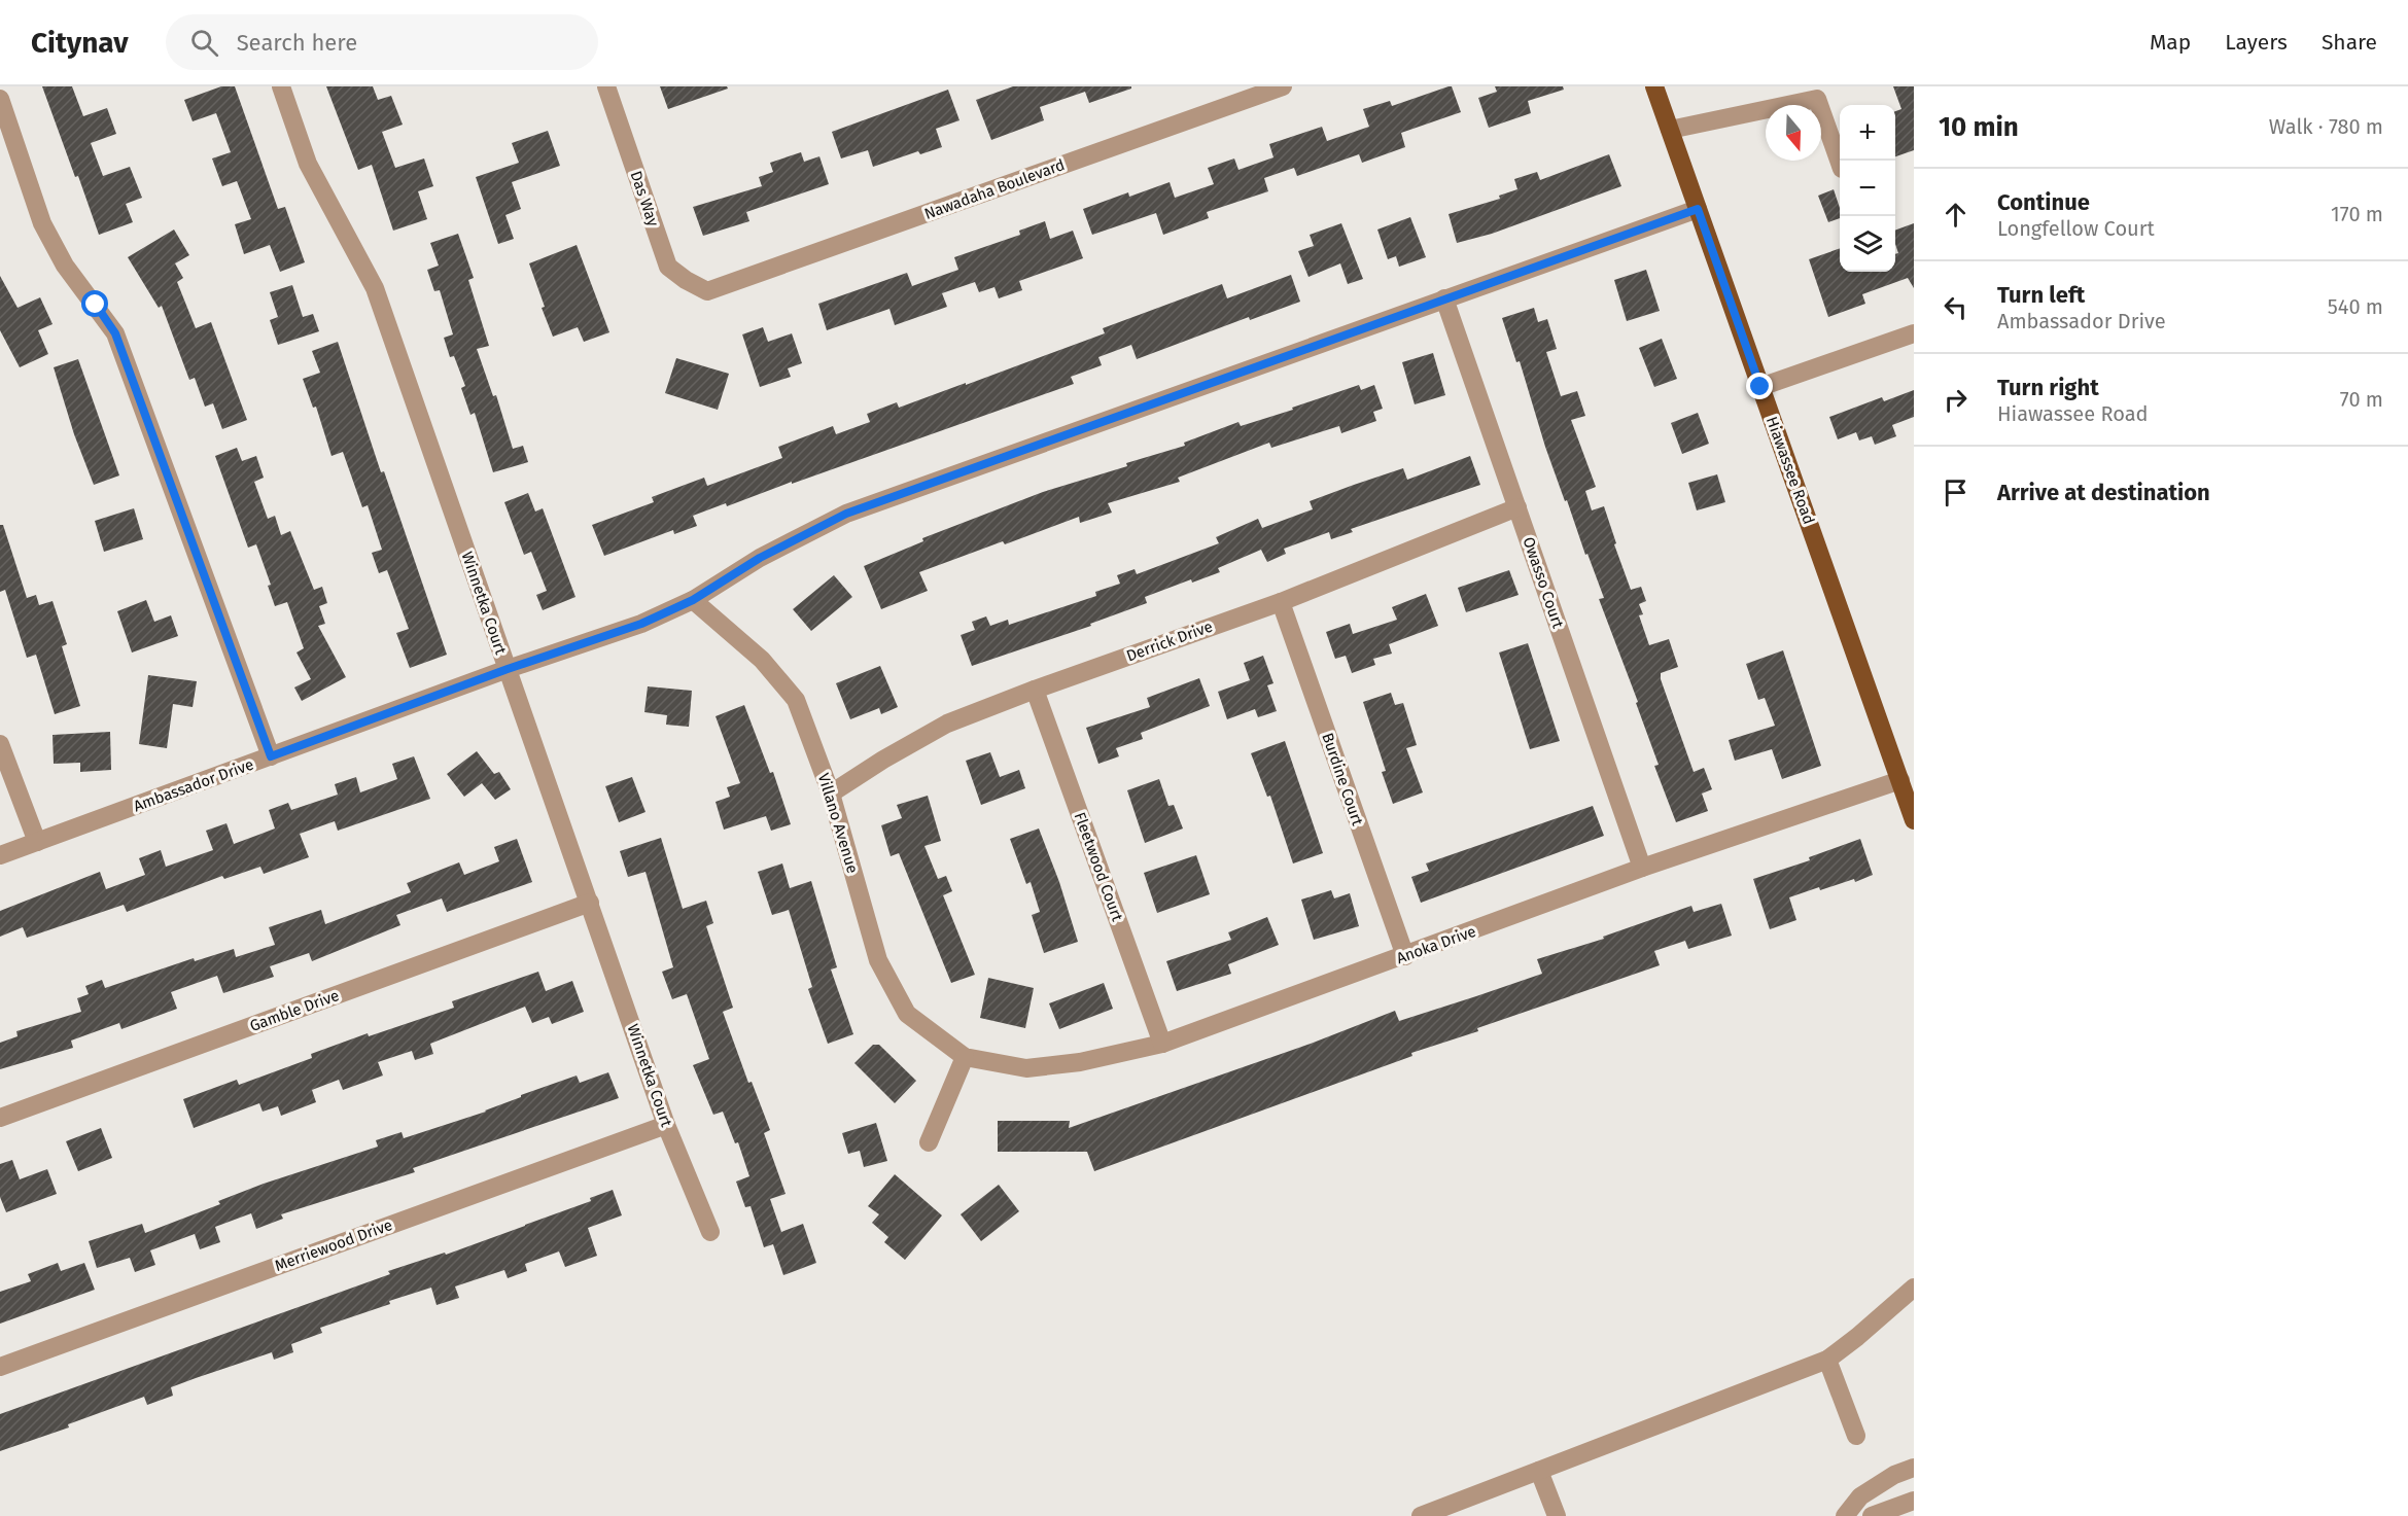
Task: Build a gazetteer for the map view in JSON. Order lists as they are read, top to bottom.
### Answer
{
  "streets": {
    "main road": ["Hiawassee Road"],
    "street": [
      "Nawadaha Boulevard",
      "Das Way",
      "Owasso Court",
      "Winnetka Court",
      "Derrick Drive",
      "Burdine Court",
      "Ambassador Drive",
      "Villano Avenue",
      "Fleetwood Court",
      "Anoka Drive",
      "Gamble Drive",
      "Merriewood Drive"
    ]
  },
  "crossings": [
    ["Nawadaha Boulevard", "Das Way"],
    ["Hiawassee Road", "Ambassador Drive"],
    ["Hiawassee Road", "Anoka Drive"],
    ["Owasso Court", "Derrick Drive"],
    ["Owasso Court", "Ambassador Drive"],
    ["Owasso Court", "Anoka Drive"],
    ["Winnetka Court", "Ambassador Drive"],
    ["Winnetka Court", "Gamble Drive"],
    ["Winnetka Court", "Merriewood Drive"],
    ["Derrick Drive", "Burdine Court"],
    ["Derrick Drive", "Villano Avenue"],
    ["Derrick Drive", "Fleetwood Court"],
    ["Burdine Court", "Anoka Drive"],
    ["Ambassador Drive", "Villano Avenue"],
    ["Villano Avenue", "Anoka Drive"],
    ["Fleetwood Court", "Anoka Drive"]
  ],
  "north": "bottom",
  "page": {
    "header": "Citynav",
    "search": "Search here",
    "nav": ["Map", "Layers", "Share"],
    "heading": ["10 min", "Walk · 780 m"],
    "map_buttons": ["+", "−"],
    "list": [
      ["Continue", "Longfellow Court", "170 m"],
      ["Turn left", "Ambassador Drive", "540 m"],
      ["Turn right", "Hiawassee Road", "70 m"],
      "Arrive at destination"
    ]
  }
}
